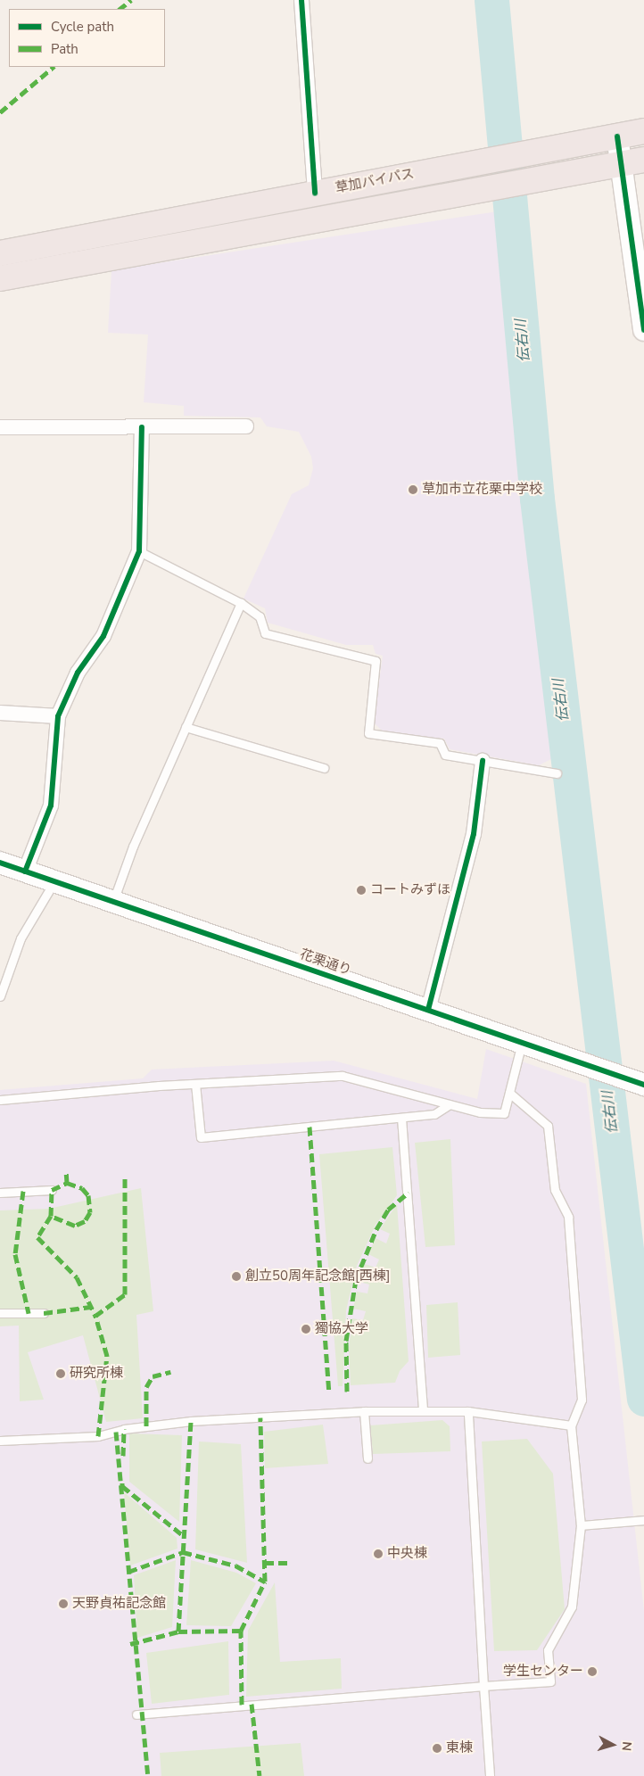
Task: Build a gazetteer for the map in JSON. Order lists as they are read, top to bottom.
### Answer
{
  "streets": {
    "highway": ["草加バイパス"],
    "street": ["花栗通り"]
  },
  "water": ["伝右川"],
  "places": [
    "草加市立花栗中学校",
    "コートみずほ",
    "創立50周年記念館[西棟]",
    "獨協大学",
    "研究所棟",
    "中央棟",
    "天野貞祐記念館",
    "学生センター",
    "東棟"
  ],
  "legend": ["Cycle path", "Path"],
  "north": "right"
}
